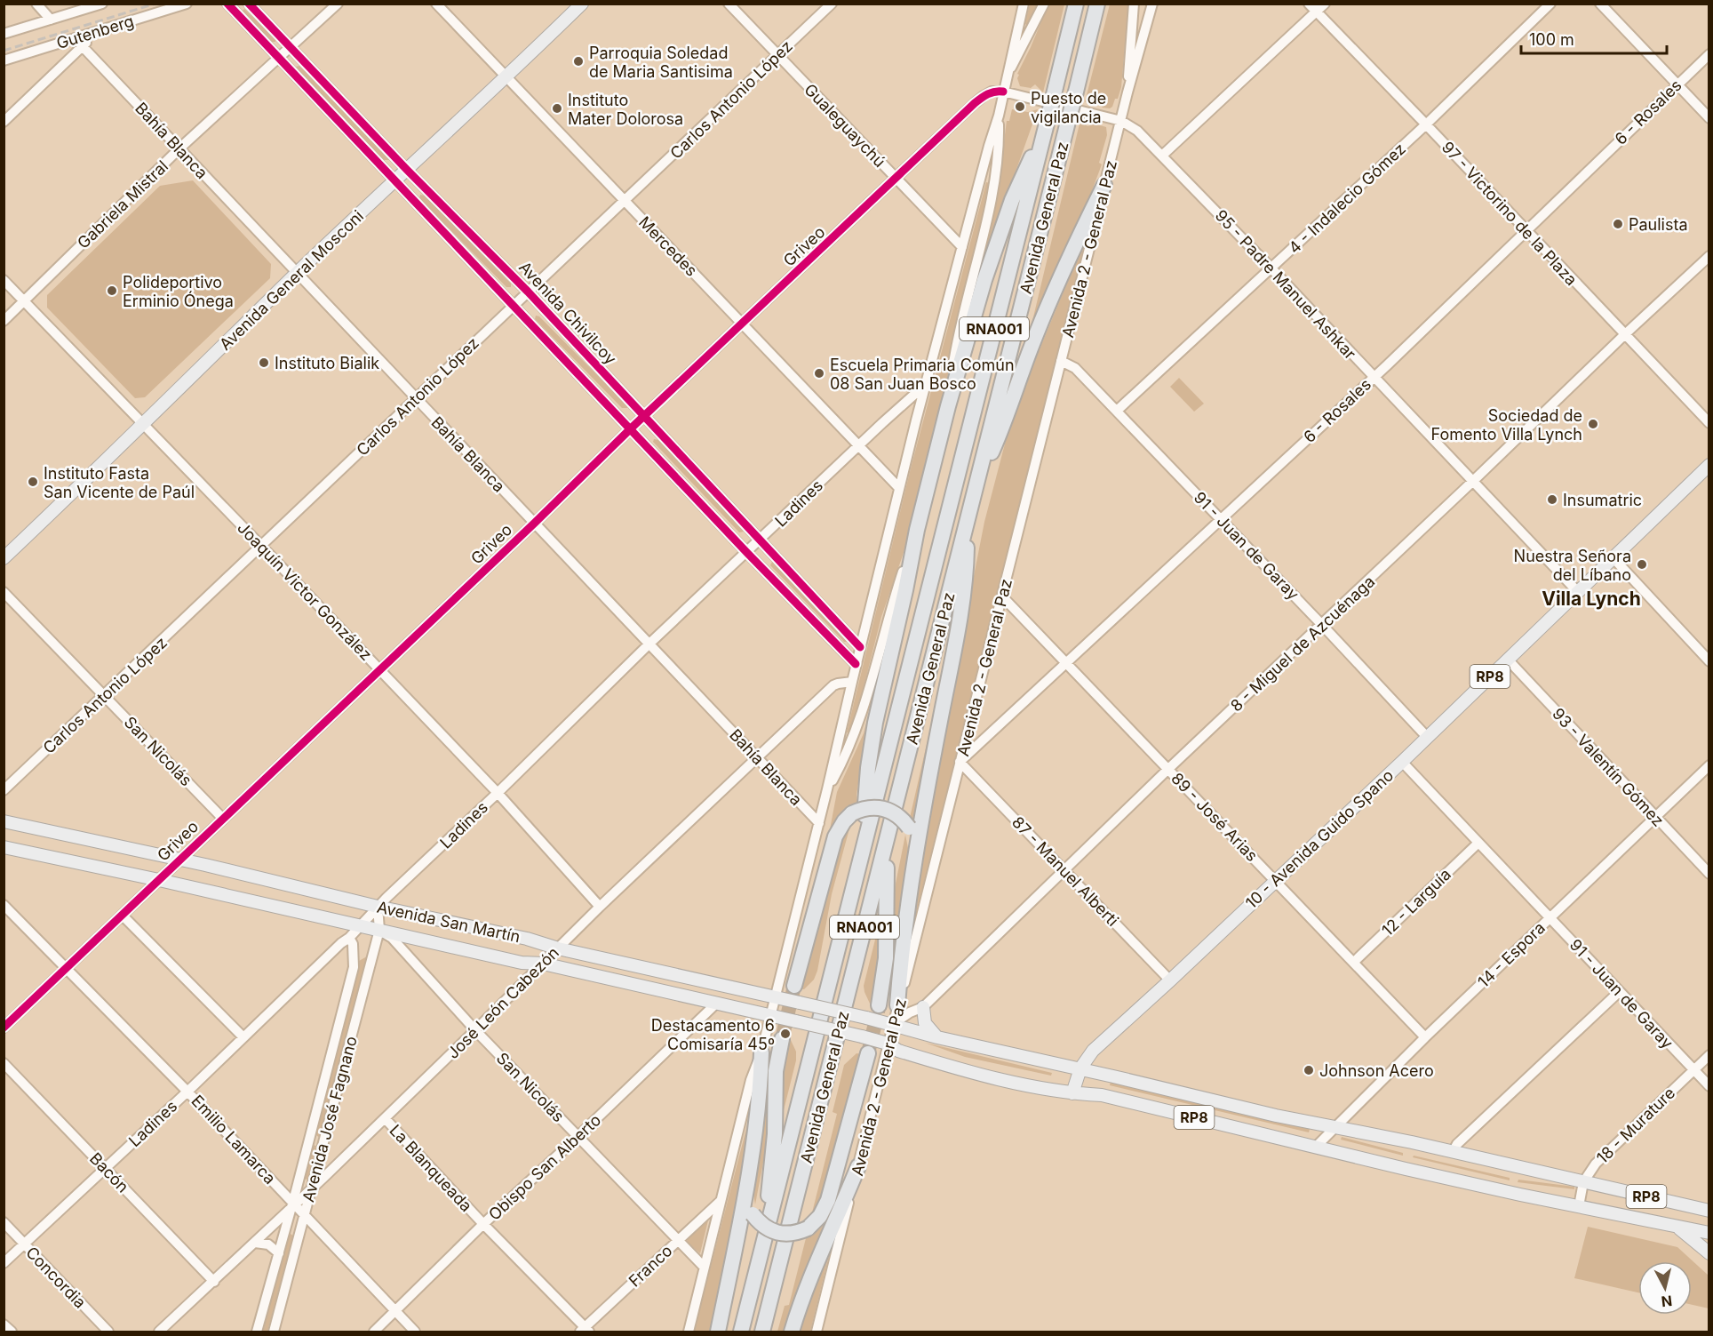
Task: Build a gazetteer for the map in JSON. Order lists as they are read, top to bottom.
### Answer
{
  "streets": {
    "highway": ["Avenida General Paz", "RNA001"],
    "main road": [
      "Avenida General Mosconi",
      "RP8",
      "10 - Avenida Guido Spano",
      "Avenida San Martín"
    ],
    "street": [
      "Gutenberg",
      "Carlos Antonio López",
      "6 - Rosales",
      "Gualeguaychú",
      "Bahía Blanca",
      "4 - Indalecio Gómez",
      "Gabriela Mistral",
      "97 - Victorino de la Plaza",
      "Mercedes",
      "Griveo",
      "Avenida 2 - General Paz",
      "95 - Padre Manuel Ashkar",
      "Avenida Chivilcoy",
      "Ladines",
      "91 - Juan de Garay",
      "Joaquín Victor González",
      "8 - Miguel de Azcuénaga",
      "San Nicolás",
      "93 - Valentín Gómez",
      "89 - José Arias",
      "87 - Manuel Alberti",
      "12 - Larguía",
      "14 - Espora",
      "José León Cabezón",
      "Avenida José Fagnano",
      "18 - Murature",
      "Emilio Lamarca",
      "Obispo San Alberto",
      "La Blanqueada",
      "Bacón",
      "Franco",
      "Concordia"
    ]
  },
  "crossings": [
    ["Gutenberg", "Bahía Blanca"],
    ["Carlos Antonio López", "Gualeguaychú"],
    ["Carlos Antonio López", "Bahía Blanca"],
    ["Carlos Antonio López", "Mercedes"],
    ["Carlos Antonio López", "Avenida Chivilcoy"],
    ["Carlos Antonio López", "Joaquín Victor González"],
    ["Carlos Antonio López", "San Nicolás"],
    ["6 - Rosales", "97 - Victorino de la Plaza"],
    ["6 - Rosales", "Avenida 2 - General Paz"],
    ["6 - Rosales", "95 - Padre Manuel Ashkar"],
    ["6 - Rosales", "91 - Juan de Garay"],
    ["6 - Rosales", "89 - José Arias"],
    ["6 - Rosales", "87 - Manuel Alberti"],
    ["Gualeguaychú", "Griveo"],
    ["Bahía Blanca", "Gabriela Mistral"],
    ["Bahía Blanca", "Griveo"],
    ["Bahía Blanca", "Avenida General Mosconi"],
    ["Bahía Blanca", "Ladines"],
    ["Bahía Blanca", "José León Cabezón"],
    ["4 - Indalecio Gómez", "97 - Victorino de la Plaza"],
    ["4 - Indalecio Gómez", "95 - Padre Manuel Ashkar"],
    ["4 - Indalecio Gómez", "91 - Juan de Garay"],
    ["Gabriela Mistral", "Avenida Chivilcoy"],
    ["Gabriela Mistral", "Joaquín Victor González"],
    ["97 - Victorino de la Plaza", "8 - Miguel de Azcuénaga"],
    ["Mercedes", "Griveo"],
    ["Mercedes", "Avenida General Mosconi"],
    ["Mercedes", "Ladines"],
    ["Griveo", "Avenida Chivilcoy"],
    ["Griveo", "Joaquín Victor González"],
    ["Griveo", "San Nicolás"],
    ["Griveo", "Avenida San Martín"],
    ["Griveo", "Emilio Lamarca"],
    ["Avenida 2 - General Paz", "95 - Padre Manuel Ashkar"],
    ["Avenida 2 - General Paz", "91 - Juan de Garay"],
    ["Avenida 2 - General Paz", "8 - Miguel de Azcuénaga"],
    ["Avenida 2 - General Paz", "RP8"],
    ["Avenida 2 - General Paz", "89 - José Arias"],
    ["Avenida 2 - General Paz", "87 - Manuel Alberti"],
    ["Avenida 2 - General Paz", "Avenida San Martín"],
    ["Avenida General Mosconi", "Avenida Chivilcoy"],
    ["Avenida General Mosconi", "Joaquín Victor González"],
    ["95 - Padre Manuel Ashkar", "8 - Miguel de Azcuénaga"],
    ["95 - Padre Manuel Ashkar", "RP8"],
    ["95 - Padre Manuel Ashkar", "10 - Avenida Guido Spano"],
    ["Avenida Chivilcoy", "Ladines"],
    ["Ladines", "Joaquín Victor González"],
    ["Ladines", "Avenida San Martín"],
    ["Ladines", "Avenida José Fagnano"],
    ["Ladines", "Emilio Lamarca"],
    ["Ladines", "Bacón"],
    ["Ladines", "Concordia"],
    ["91 - Juan de Garay", "8 - Miguel de Azcuénaga"],
    ["91 - Juan de Garay", "10 - Avenida Guido Spano"],
    ["91 - Juan de Garay", "12 - Larguía"],
    ["91 - Juan de Garay", "14 - Espora"],
    ["91 - Juan de Garay", "18 - Murature"],
    ["Joaquín Victor González", "José León Cabezón"],
    ["8 - Miguel de Azcuénaga", "RP8"],
    ["8 - Miguel de Azcuénaga", "89 - José Arias"],
    ["8 - Miguel de Azcuénaga", "87 - Manuel Alberti"],
    ["8 - Miguel de Azcuénaga", "Avenida San Martín"],
    ["RP8", "10 - Avenida Guido Spano"],
    ["RP8", "Avenida San Martín"],
    ["RP8", "14 - Espora"],
    ["RP8", "18 - Murature"],
    ["San Nicolás", "Avenida San Martín"],
    ["San Nicolás", "José León Cabezón"],
    ["San Nicolás", "Avenida José Fagnano"],
    ["San Nicolás", "Obispo San Alberto"],
    ["San Nicolás", "Franco"],
    ["93 - Valentín Gómez", "10 - Avenida Guido Spano"],
    ["93 - Valentín Gómez", "14 - Espora"],
    ["89 - José Arias", "10 - Avenida Guido Spano"],
    ["89 - José Arias", "12 - Larguía"],
    ["89 - José Arias", "14 - Espora"],
    ["10 - Avenida Guido Spano", "87 - Manuel Alberti"],
    ["Avenida San Martín", "José León Cabezón"],
    ["Avenida San Martín", "Avenida José Fagnano"],
    ["Avenida San Martín", "Obispo San Alberto"],
    ["José León Cabezón", "Avenida José Fagnano"],
    ["José León Cabezón", "Emilio Lamarca"],
    ["José León Cabezón", "La Blanqueada"],
    ["José León Cabezón", "Bacón"],
    ["Avenida José Fagnano", "Emilio Lamarca"],
    ["Emilio Lamarca", "Obispo San Alberto"],
    ["Obispo San Alberto", "La Blanqueada"],
    ["La Blanqueada", "Franco"]
  ],
  "districts": ["Villa Lynch"],
  "places": [
    "Parroquia Soledad de Maria Santisima",
    "Puesto de vigilancia",
    "Instituto Mater Dolorosa",
    "Paulista",
    "Polideportivo Erminio Ónega",
    "Instituto Bialik",
    "Escuela Primaria Común 08 San Juan Bosco",
    "Sociedad de Fomento Villa Lynch",
    "Instituto Fasta San Vicente de Paúl",
    "Insumatric",
    "Nuestra Señora del Líbano",
    "Destacamento 6 Comisaría 45º",
    "Johnson Acero"
  ],
  "scale_bar": "100 m",
  "north": "bottom"
}
